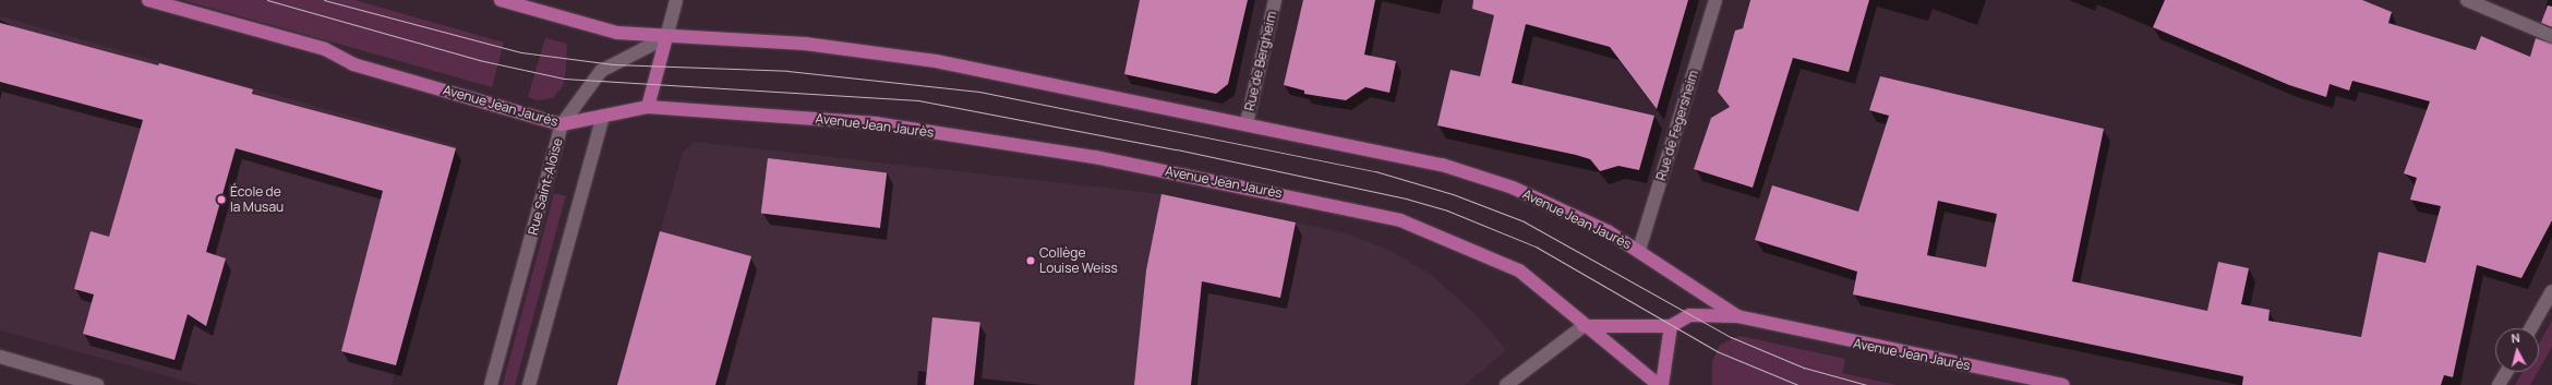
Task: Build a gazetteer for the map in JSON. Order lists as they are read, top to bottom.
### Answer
{
  "streets": {
    "main road": ["Avenue Jean Jaurès"],
    "street": ["Rue de Bergheim", "Rue de Fegersheim", "Rue Saint-Aloïse"]
  },
  "crossings": [
    ["Rue de Bergheim", "Avenue Jean Jaurès"],
    ["Avenue Jean Jaurès", "Rue de Fegersheim"],
    ["Avenue Jean Jaurès", "Rue Saint-Aloïse"]
  ],
  "places": ["École de la Musau", "Collège Louise Weiss"],
  "north": "top"
}
